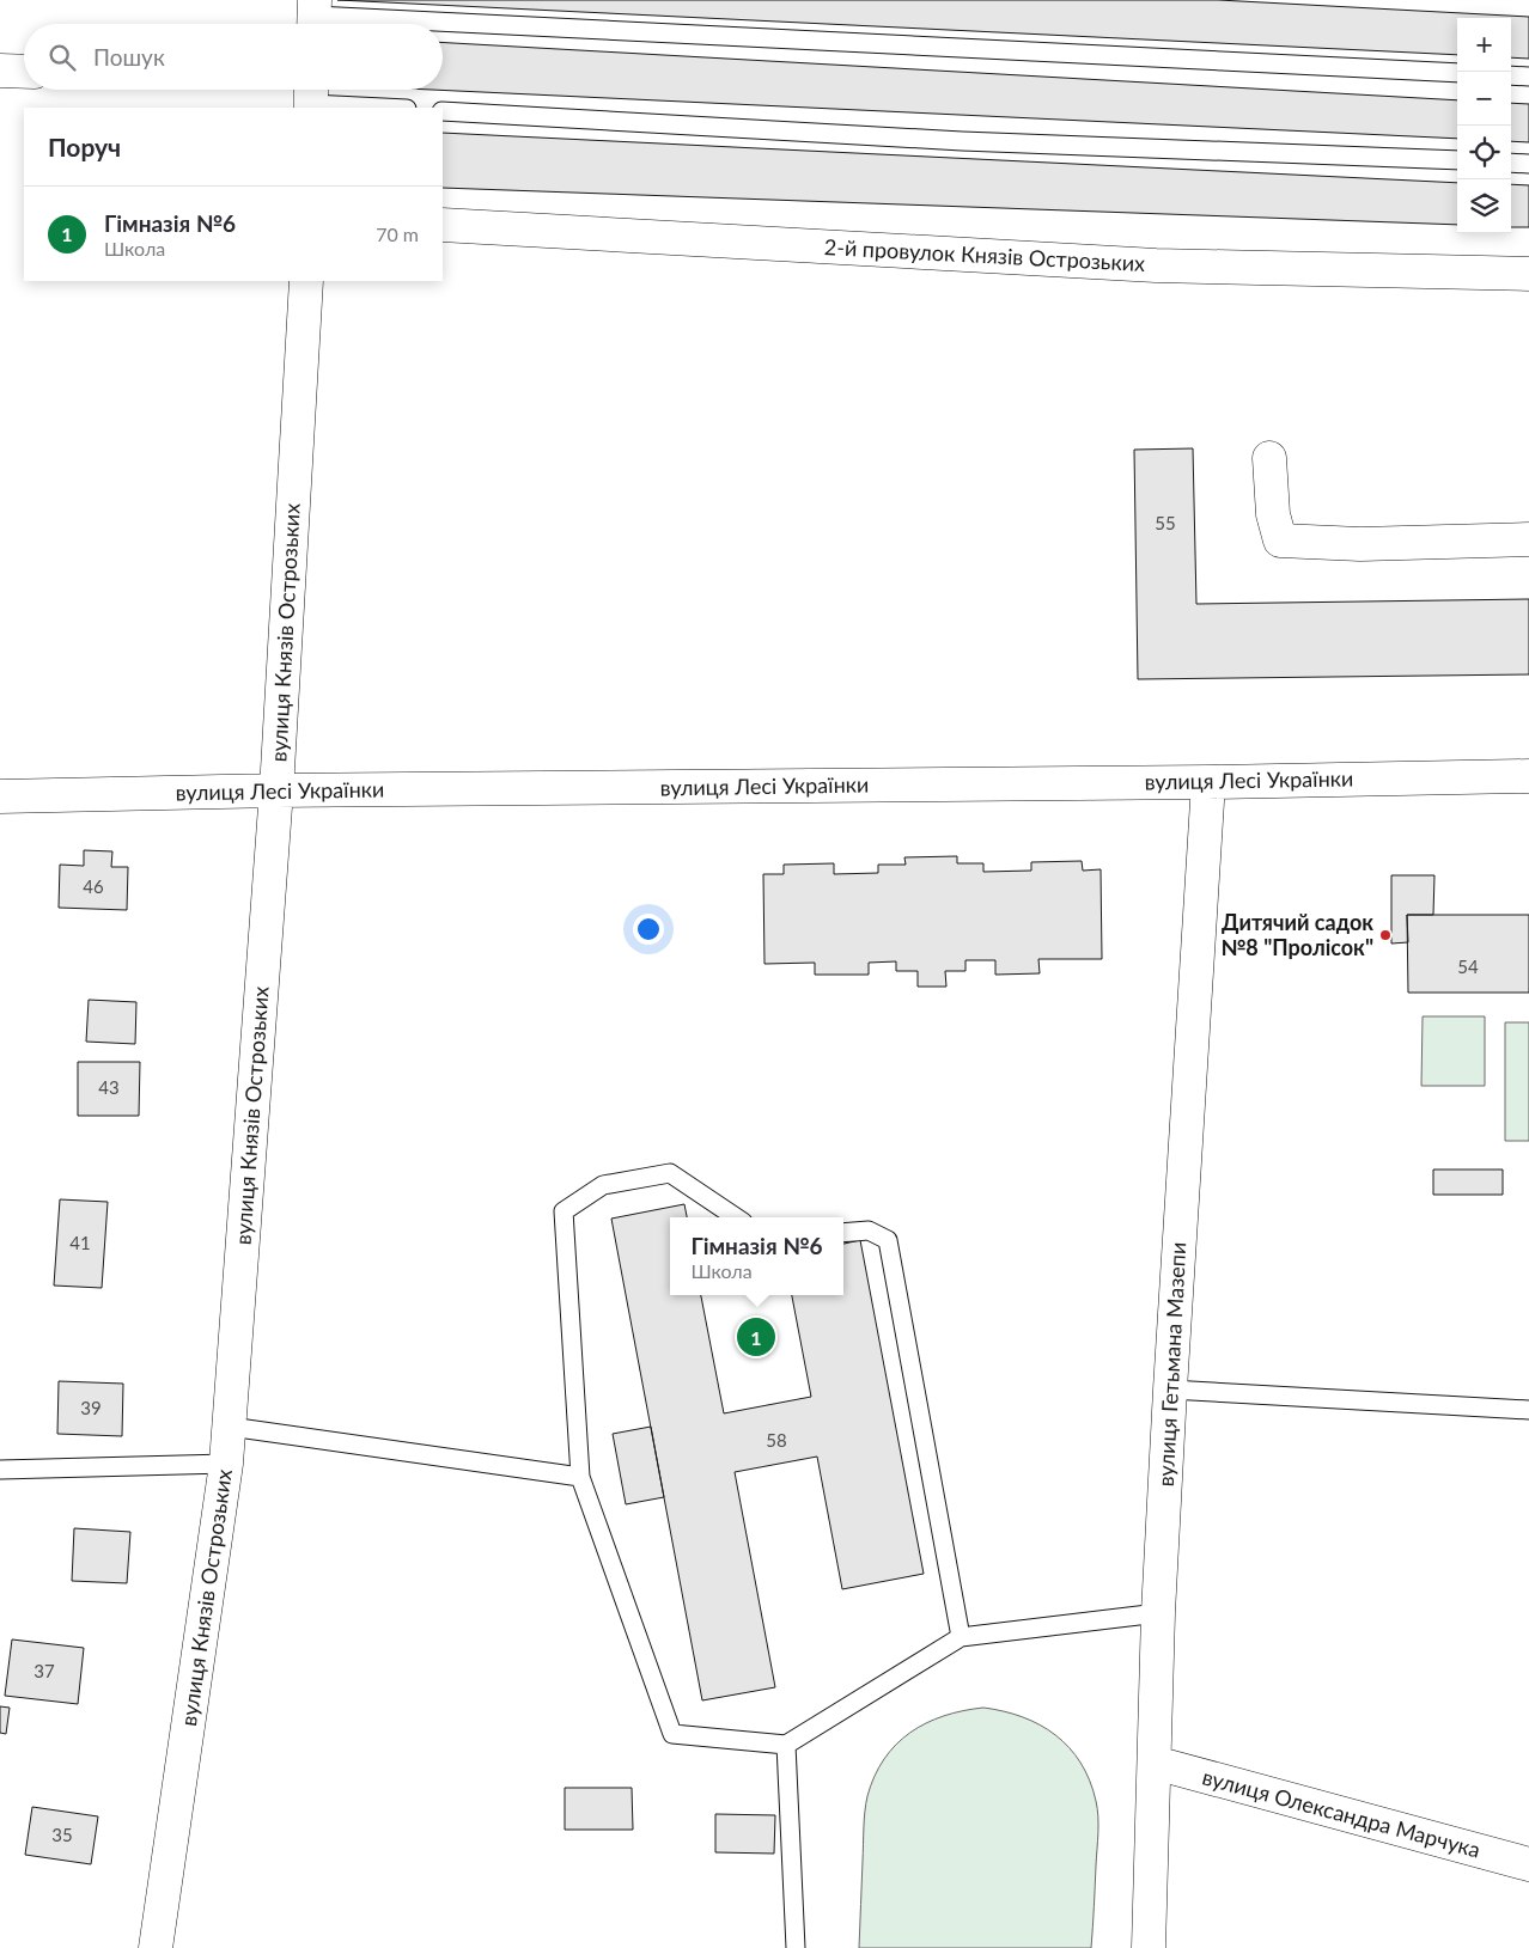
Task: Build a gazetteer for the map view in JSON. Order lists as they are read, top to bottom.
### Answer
{
  "streets": {
    "street": [
      "2-й провулок Князів Острозьких",
      "вулиця Князів Острозьких",
      "вулиця Лесі Українки",
      "вулиця Гетьмана Мазепи",
      "вулиця Олександра Марчука"
    ]
  },
  "crossings": [
    ["вулиця Князів Острозьких", "вулиця Лесі Українки"],
    ["вулиця Лесі Українки", "вулиця Гетьмана Мазепи"],
    ["вулиця Гетьмана Мазепи", "вулиця Олександра Марчука"]
  ],
  "places": ["Дитячий садок №8 \"Пролісок\""],
  "house_numbers": [
    "55",
    "46",
    "54",
    "43",
    "41",
    "39",
    "58",
    "37",
    "35"
  ],
  "page": {
    "map_buttons": ["+", "−"],
    "search": "Пошук",
    "heading": "Поруч",
    "list": [
      {
        "mark": "1",
        "name": "Гімназія №6",
        "note": "Школа",
        "value": "70 m"
      }
    ],
    "popup": ["Гімназія №6", "Школа"],
    "pins": "1"
  }
}
